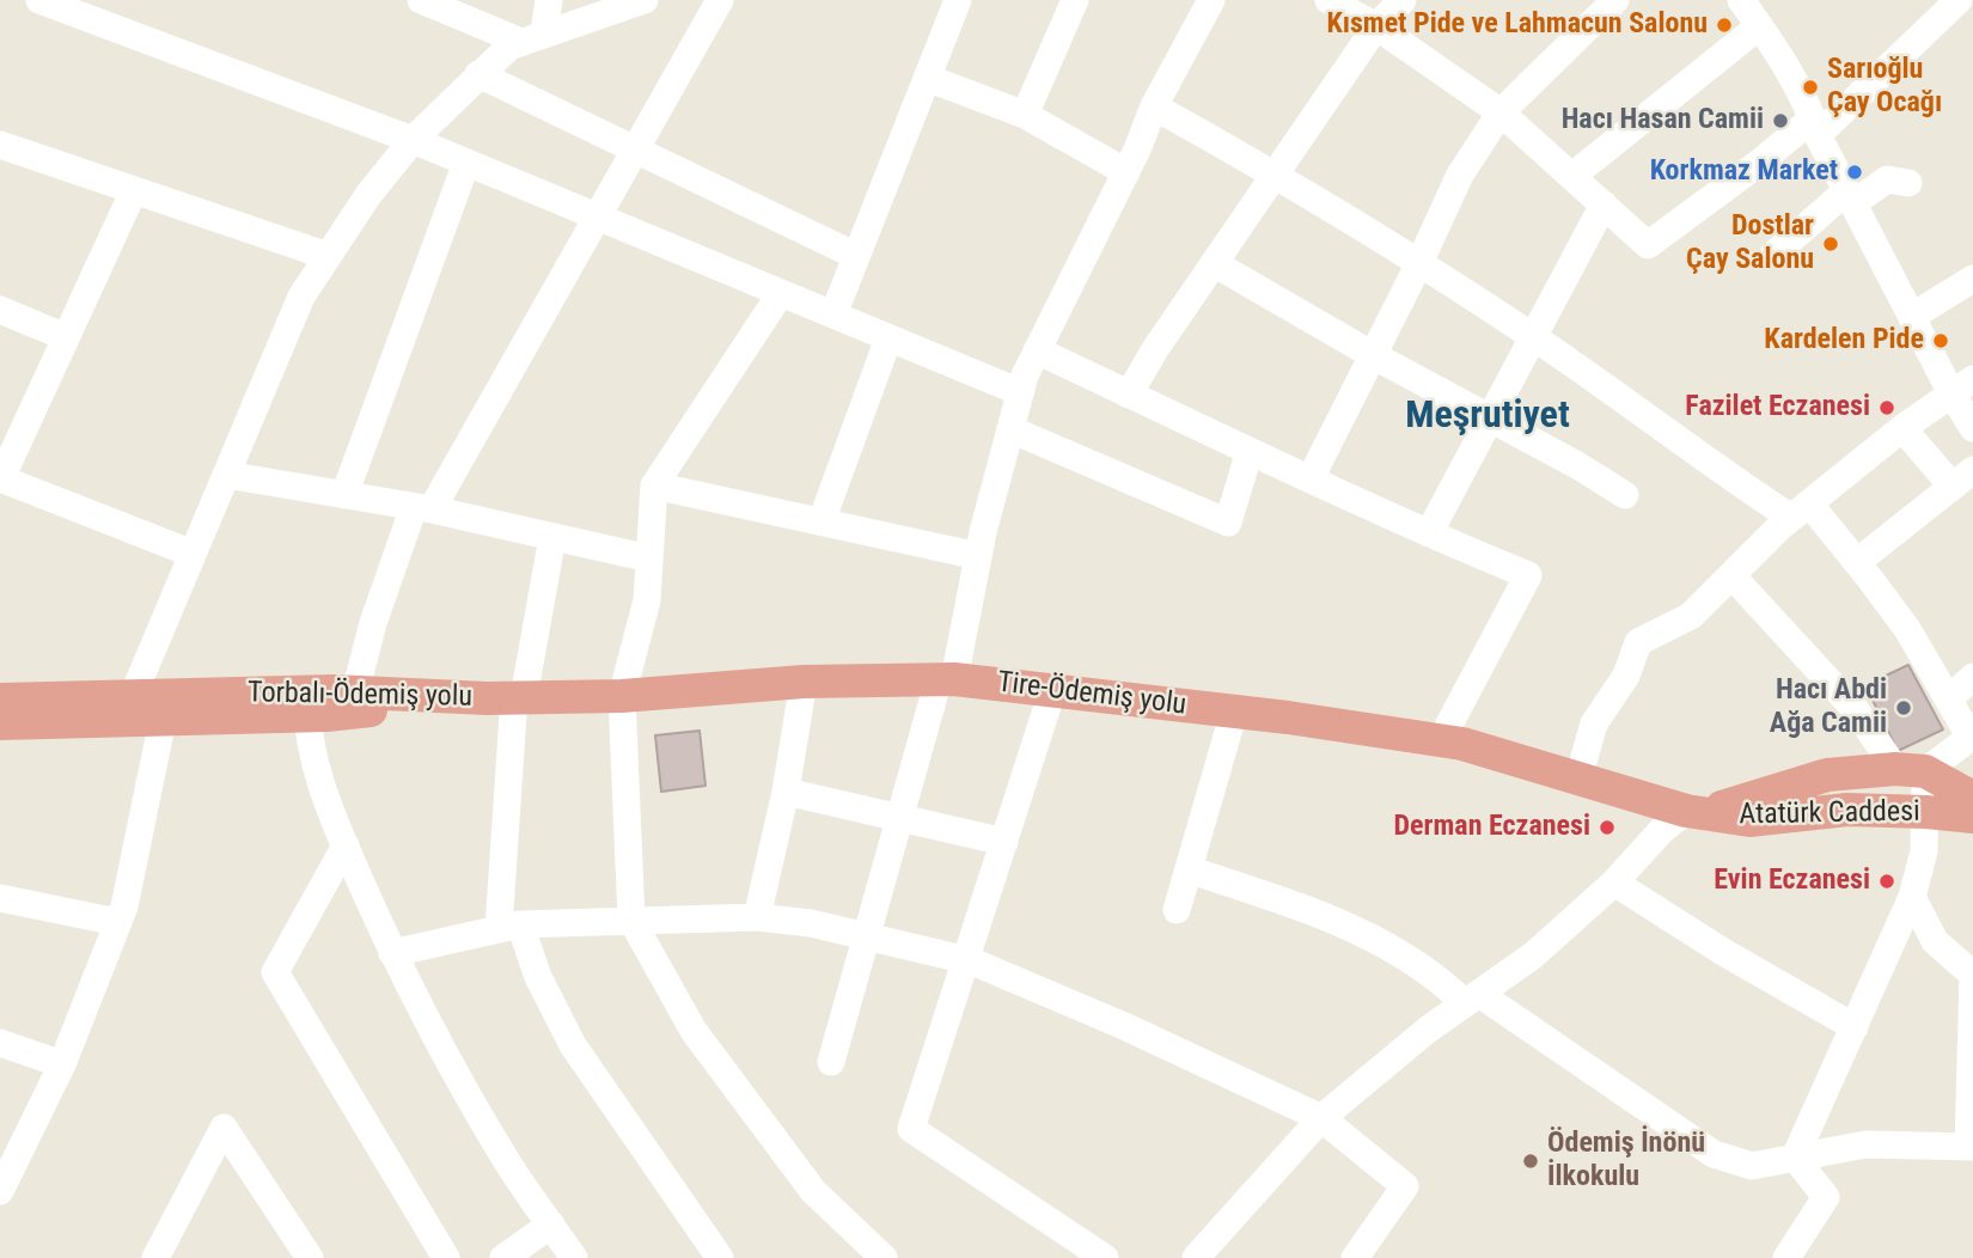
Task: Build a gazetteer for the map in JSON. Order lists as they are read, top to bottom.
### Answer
{
  "streets": {
    "main road": ["Tire-Ödemiş yolu", "Torbalı-Ödemiş yolu", "Atatürk Caddesi"]
  },
  "crossings": [
    ["Tire-Ödemiş yolu", "Torbalı-Ödemiş yolu"],
    ["Tire-Ödemiş yolu", "Atatürk Caddesi"]
  ],
  "districts": ["Meşrutiyet"],
  "places": [
    "Kısmet Pide ve Lahmacun Salonu",
    "Sarıoğlu Çay Ocağı",
    "Hacı Hasan Camii",
    "Korkmaz Market",
    "Dostlar Çay Salonu",
    "Kardelen Pide",
    "Fazilet Eczanesi",
    "Hacı Abdi Ağa Camii",
    "Derman Eczanesi",
    "Evin Eczanesi",
    "Ödemiş İnönü İlkokulu"
  ]
}
